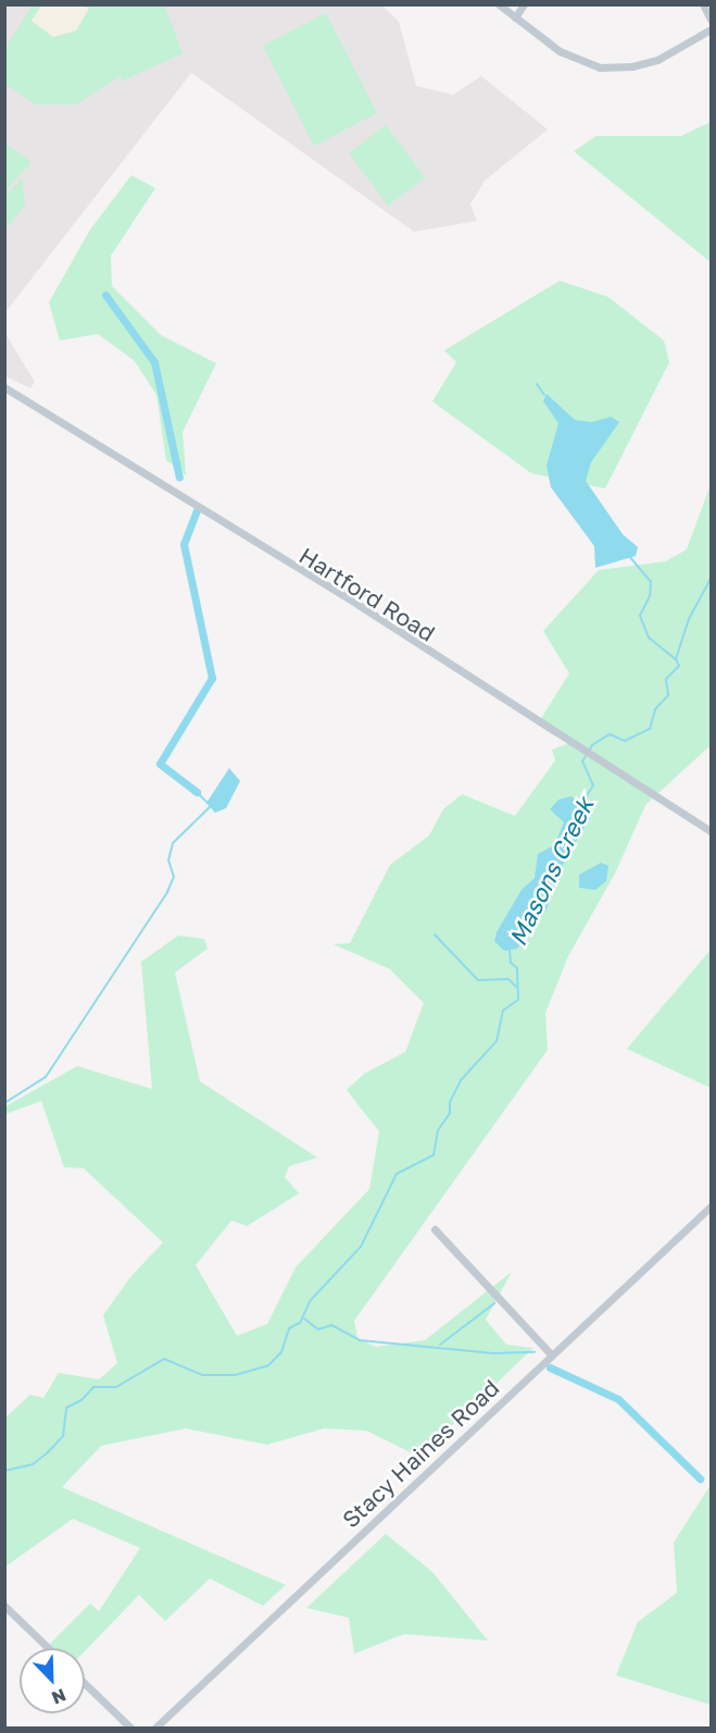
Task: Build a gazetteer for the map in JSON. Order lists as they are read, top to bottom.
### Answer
{
  "streets": {
    "street": ["Hartford Road", "Stacy Haines Road"]
  },
  "water": ["Masons Creek"],
  "north": "bottom right"
}
